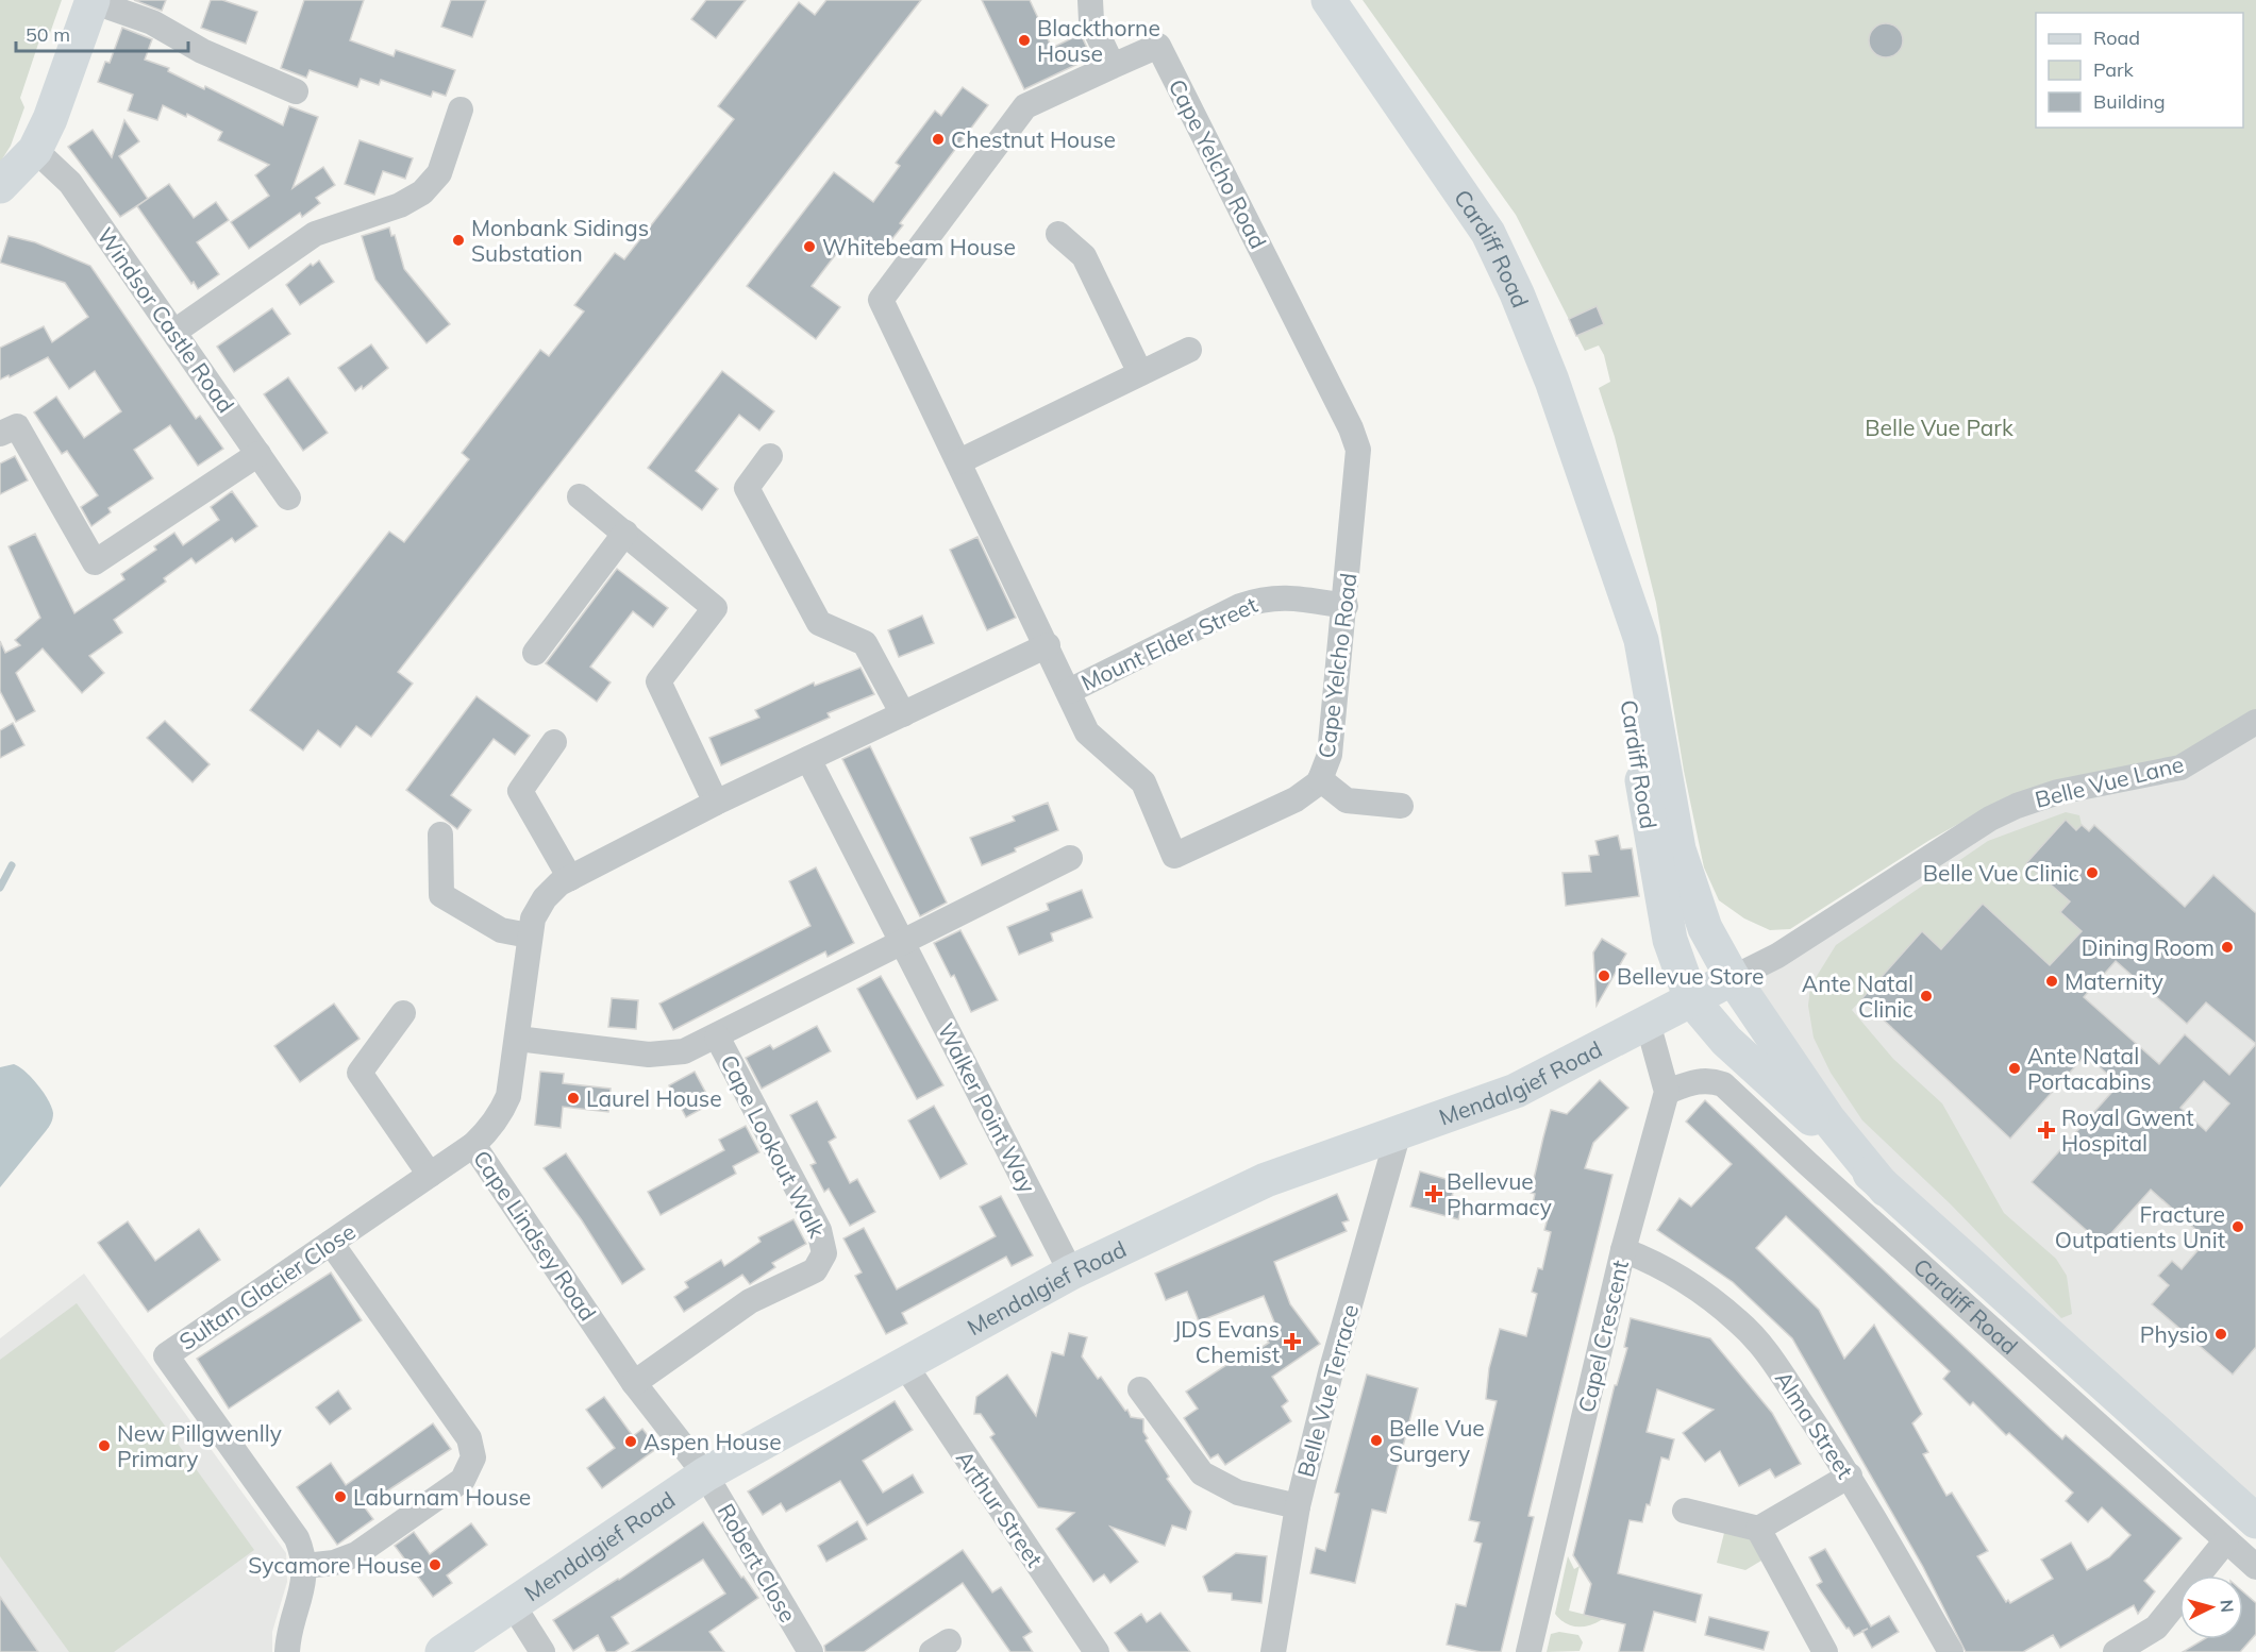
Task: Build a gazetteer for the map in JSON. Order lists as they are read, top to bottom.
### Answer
{
  "streets": {
    "main road": ["Cardiff Road", "Mendalgief Road"],
    "street": [
      "Cape Yelcho Road",
      "Windsor Castle Road",
      "Mount Elder Street",
      "Belle Vue Lane",
      "Walker Point Way",
      "Cape Lookout Walk",
      "Cape Lindsey Road",
      "Sultan Glacier Close",
      "Capel Crescent",
      "Belle Vue Terrace",
      "Alma Street",
      "Arthur Street",
      "Robert Close"
    ]
  },
  "crossings": [
    ["Cape Yelcho Road", "Mount Elder Street"],
    ["Cape Yelcho Road", "Cape Lindsey Road"],
    ["Cardiff Road", "Belle Vue Lane"],
    ["Cardiff Road", "Mendalgief Road"],
    ["Cardiff Road", "Capel Crescent"],
    ["Mendalgief Road", "Walker Point Way"],
    ["Mendalgief Road", "Cape Lindsey Road"],
    ["Mendalgief Road", "Belle Vue Terrace"],
    ["Mendalgief Road", "Arthur Street"],
    ["Mendalgief Road", "Robert Close"],
    ["Walker Point Way", "Cape Lookout Walk"],
    ["Walker Point Way", "Cape Lindsey Road"],
    ["Cape Lookout Walk", "Cape Lindsey Road"],
    ["Cape Lindsey Road", "Sultan Glacier Close"],
    ["Cape Lindsey Road", "Robert Close"],
    ["Capel Crescent", "Alma Street"]
  ],
  "parks": ["Belle Vue Park"],
  "places": {
    "other": [
      "Blackthorne House",
      "Chestnut House",
      "Monbank Sidings Substation",
      "Whitebeam House",
      "Belle Vue Clinic",
      "Dining Room",
      "Bellevue Store",
      "Maternity",
      "Ante Natal Clinic",
      "Ante Natal Portacabins",
      "Laurel House",
      "Fracture Outpatients Unit",
      "Physio",
      "Belle Vue Surgery",
      "Aspen House",
      "New Pillgwenlly Primary",
      "Laburnam House",
      "Sycamore House"
    ],
    "health": ["Royal Gwent Hospital", "Bellevue Pharmacy", "JDS Evans Chemist"]
  },
  "legend": ["Road", "Park", "Building"],
  "scale_bar": "50 m",
  "north": "right"
}
